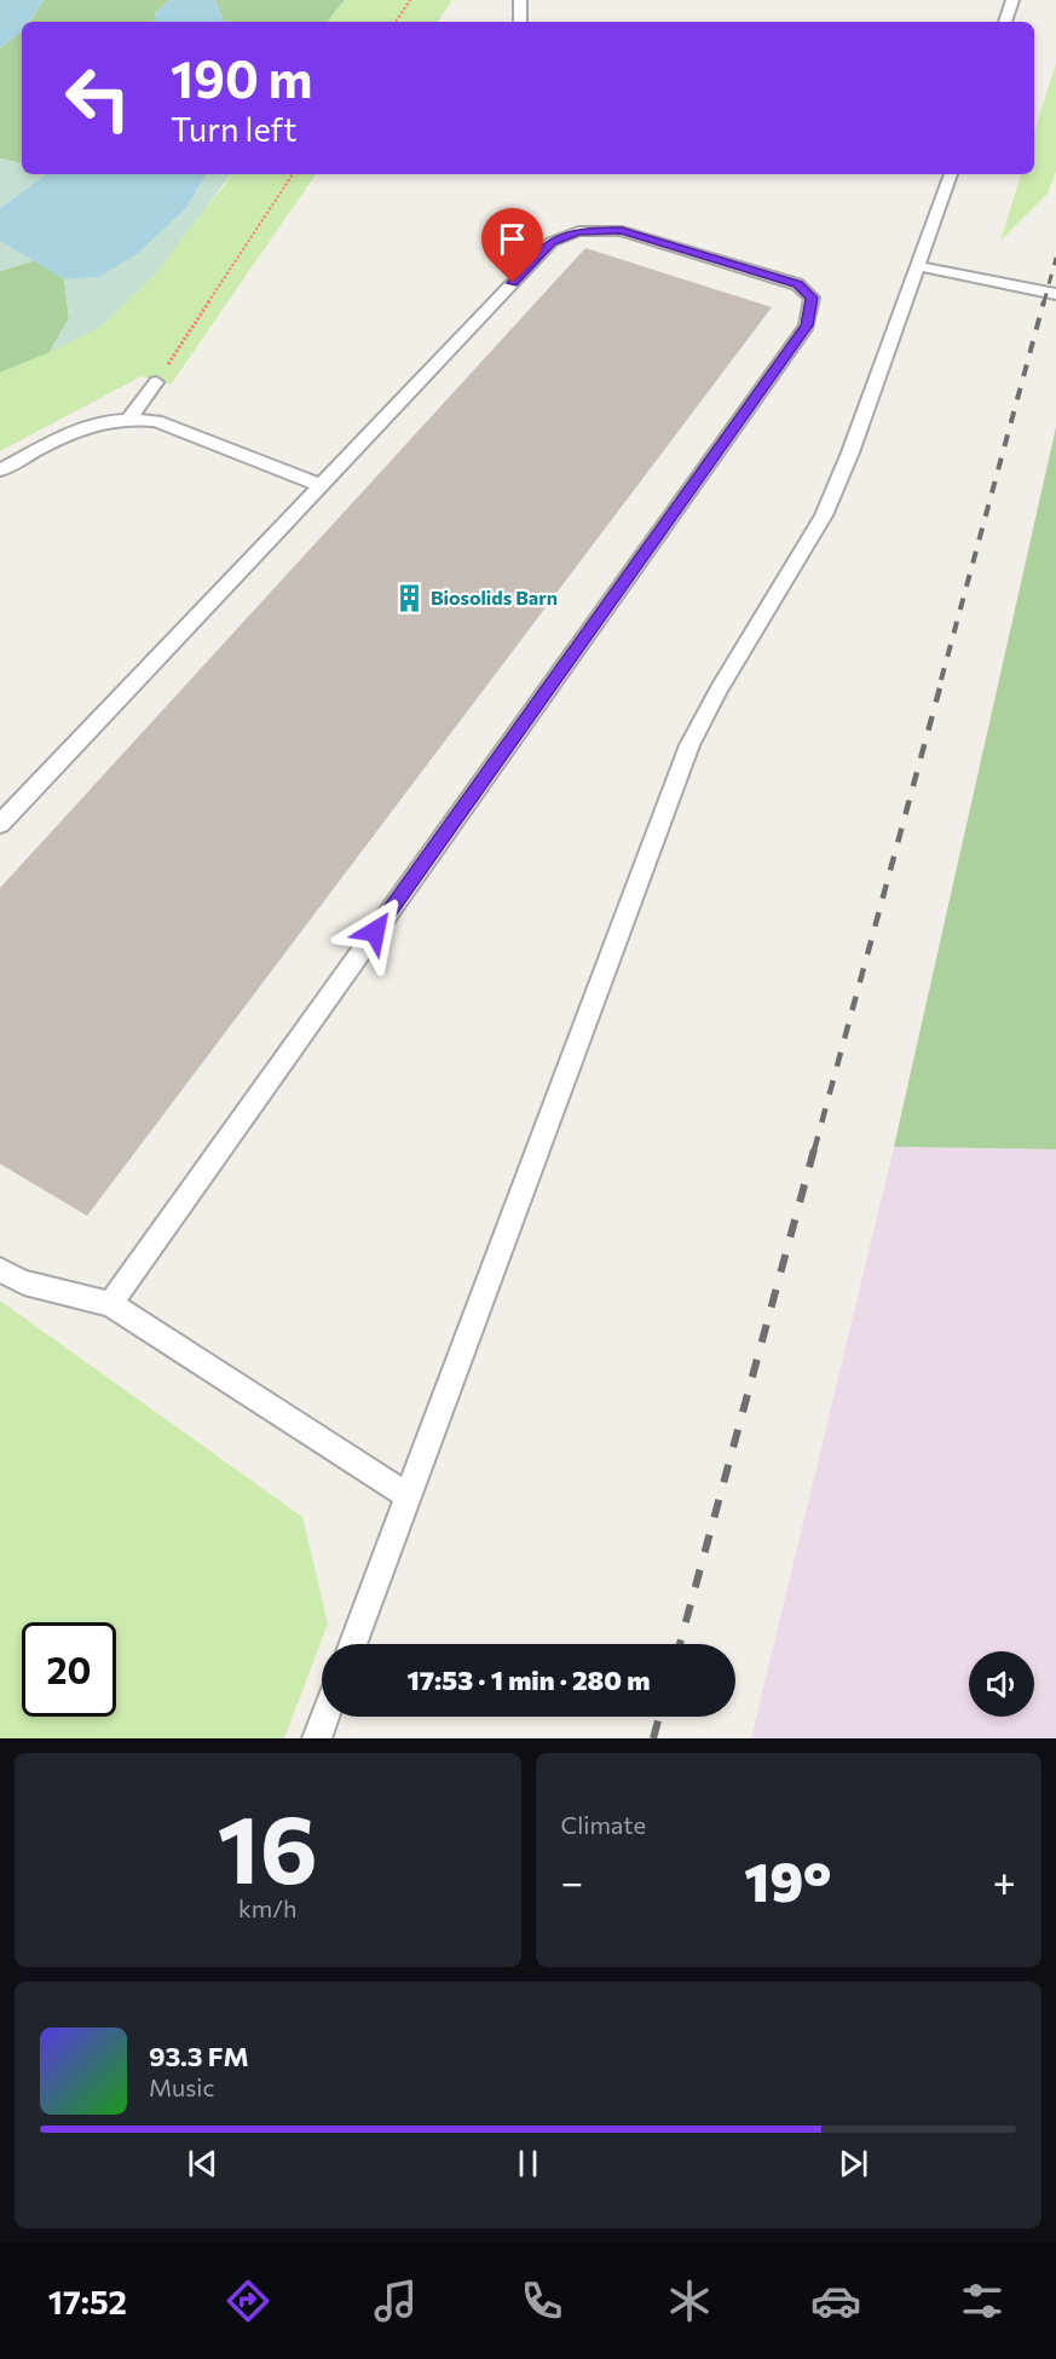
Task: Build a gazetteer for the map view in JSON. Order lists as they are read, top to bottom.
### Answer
{
  "places": {
    "building": ["Biosolids Barn"]
  },
  "page": {
    "turn": ["190 m", "Turn left"],
    "limit": "20",
    "trip": "17:53 · 1 min · 280 m",
    "tile": [
      ["16", "km/h"],
      "Climate"
    ],
    "heat": ["−", "19°", "+"],
    "song": ["93.3 FM", "Music"],
    "tabs": "17:52"
  }
}
